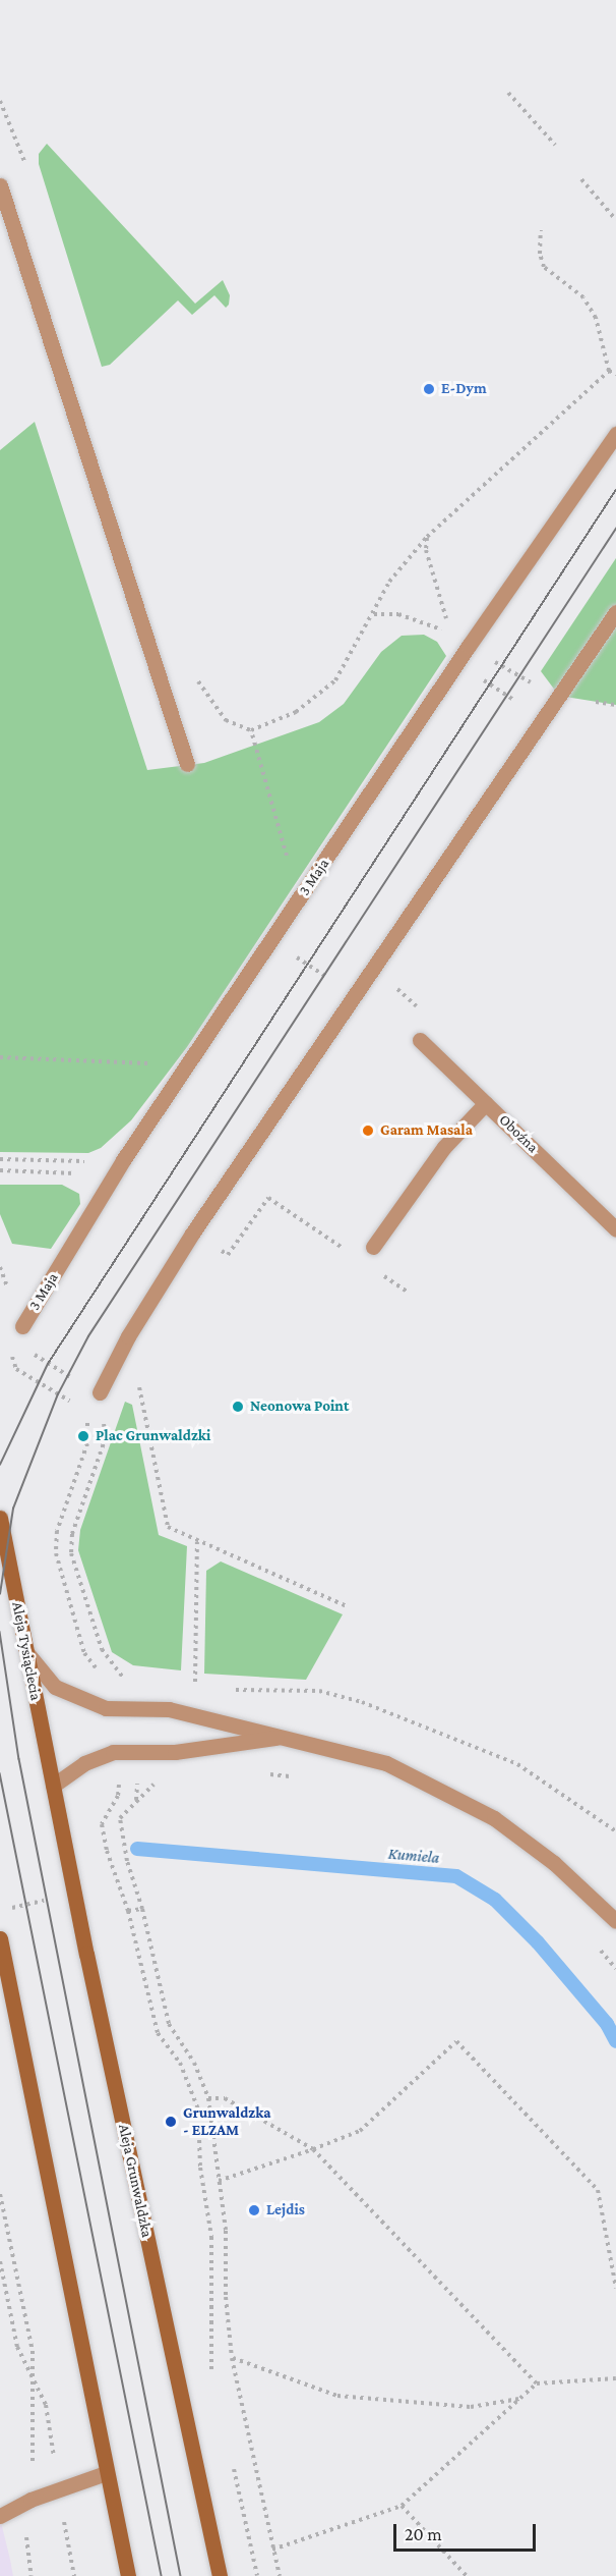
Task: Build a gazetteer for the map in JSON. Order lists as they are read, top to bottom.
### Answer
{
  "streets": {
    "main road": ["Aleja Tysiąclecia", "Aleja Grunwaldzka"],
    "street": ["3 Maja", "Oboźna"]
  },
  "crossings": [
    ["Aleja Tysiąclecia", "Aleja Grunwaldzka"]
  ],
  "water": ["Kumiela"],
  "places": [
    "E-Dym",
    "Garam Masala",
    "Neonowa Point",
    "Plac Grunwaldzki",
    "Grunwaldzka - ELZAM",
    "Lejdis"
  ],
  "scale_bar": "20 m"
}
